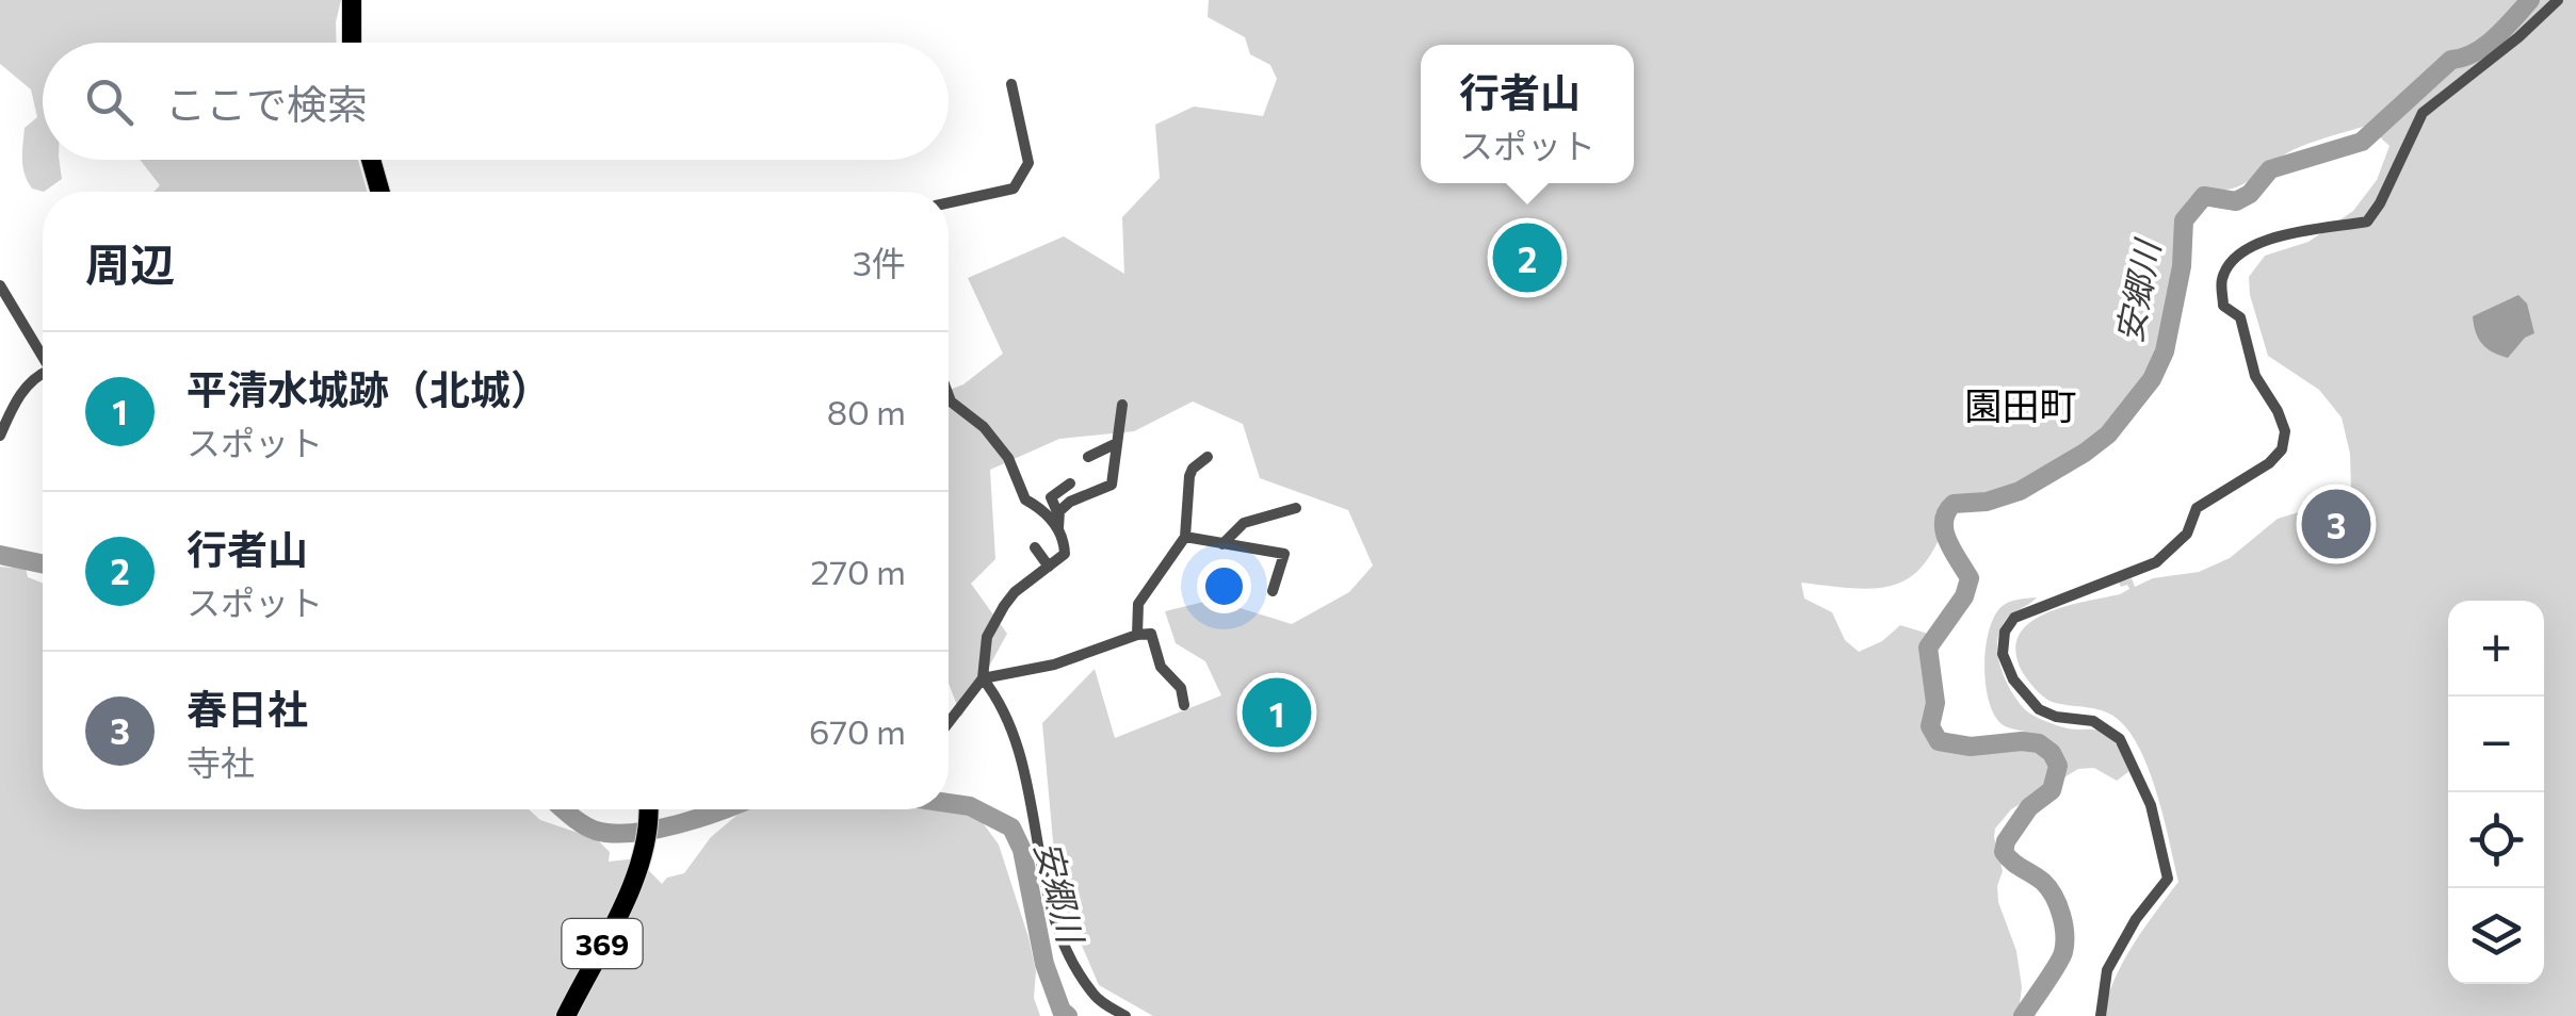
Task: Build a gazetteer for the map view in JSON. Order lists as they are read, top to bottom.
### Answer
{
  "streets": {
    "highway": ["369"]
  },
  "districts": ["園田町"],
  "water": ["安郷川"],
  "page": {
    "search": "ここで検索",
    "popup": ["行者山", "スポット"],
    "heading": ["周辺", "3件"],
    "pins": ["2", "3", "1"],
    "list": [
      {
        "mark": "1",
        "name": "平清水城跡（北城）",
        "note": "スポット",
        "value": "80 m"
      },
      {
        "mark": "2",
        "name": "行者山",
        "note": "スポット",
        "value": "270 m"
      },
      {
        "mark": "3",
        "name": "春日社",
        "note": "寺社",
        "value": "670 m"
      }
    ],
    "map_buttons": ["+", "−"]
  }
}
